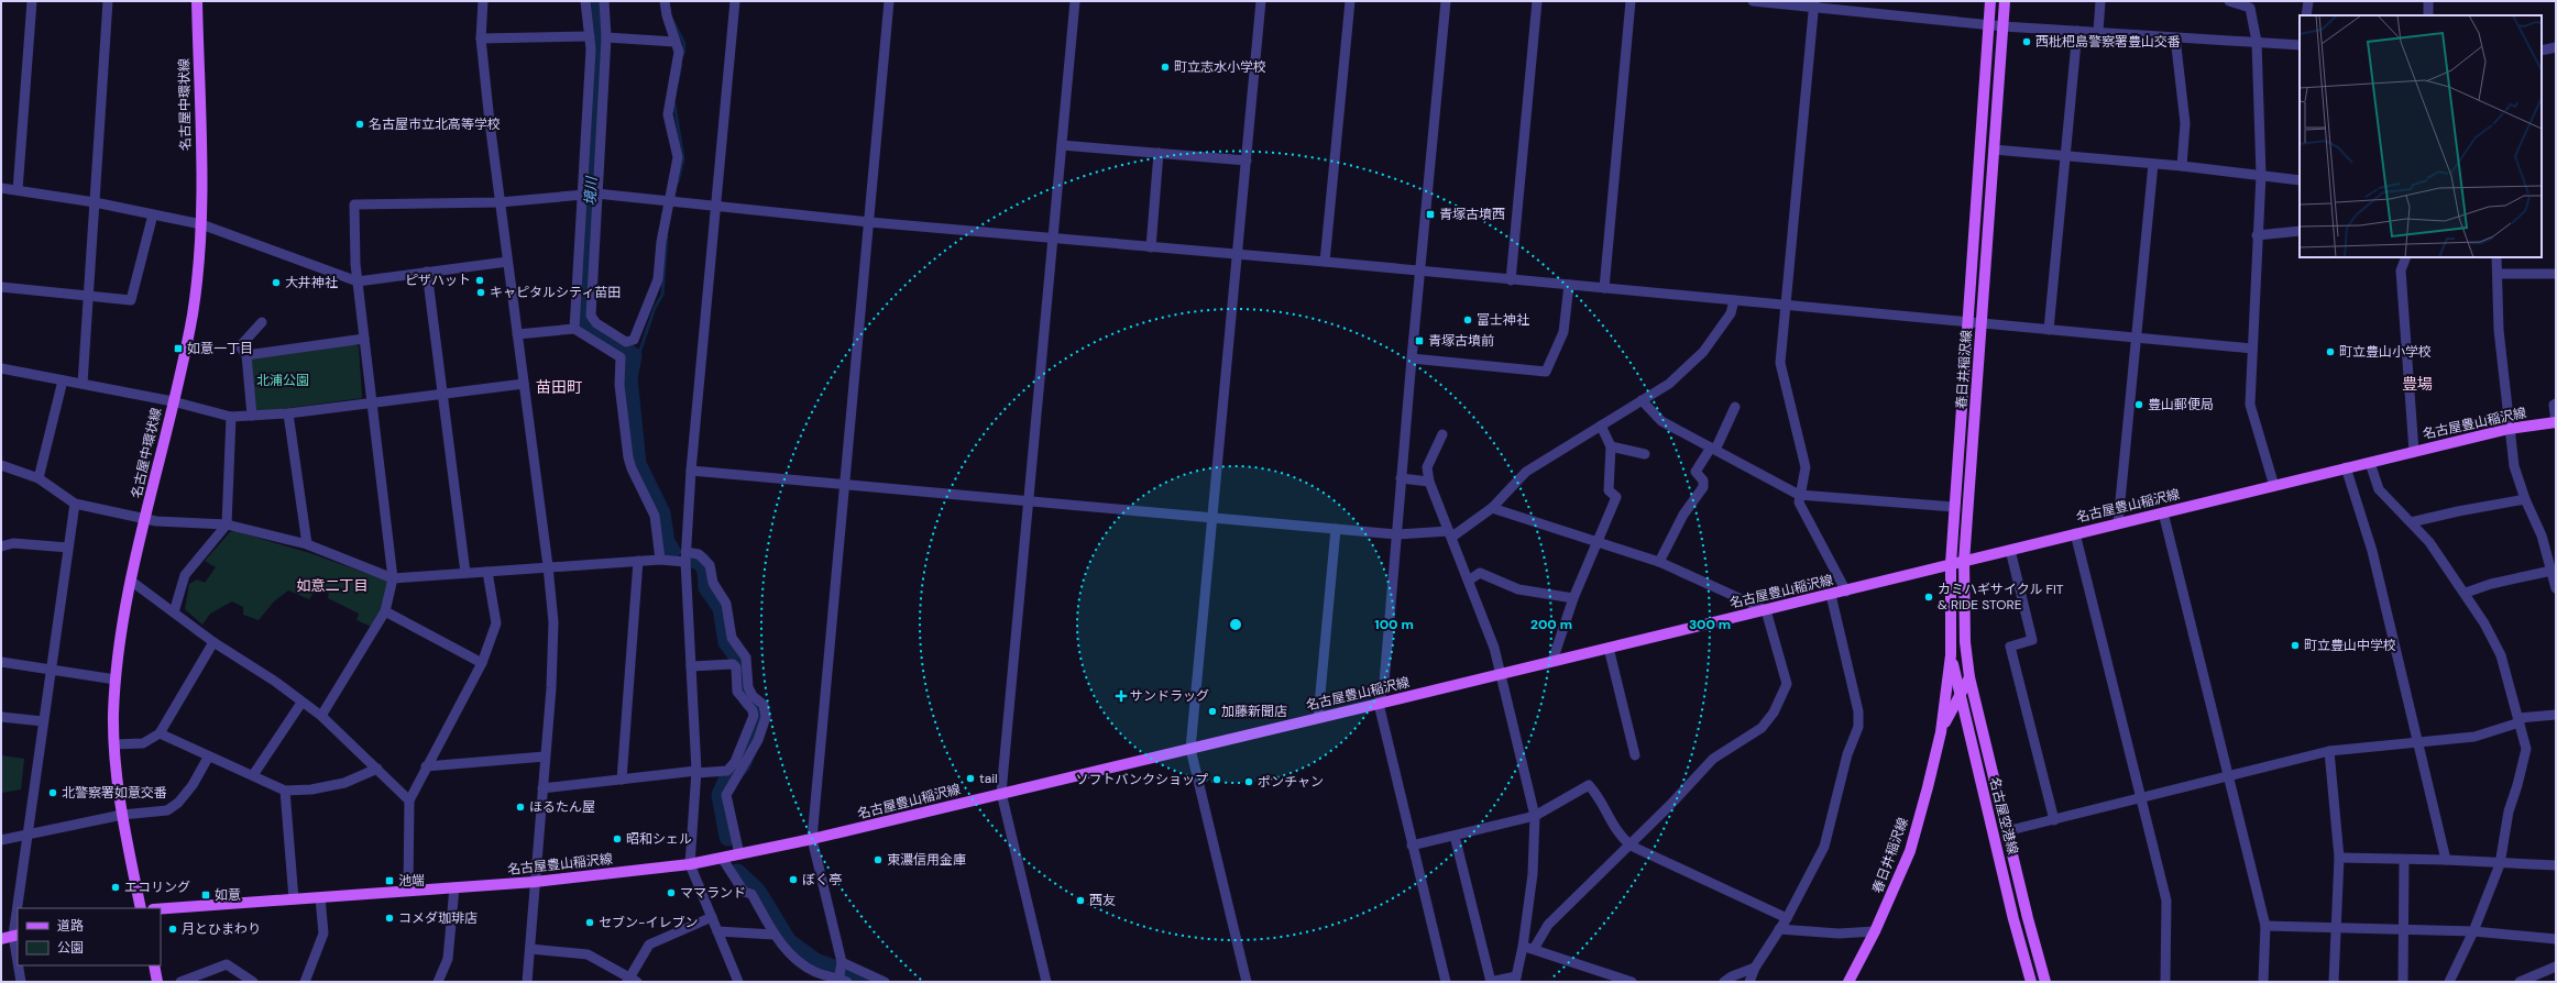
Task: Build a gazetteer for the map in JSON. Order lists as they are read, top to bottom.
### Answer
{
  "streets": {
    "main road": [
      "名古屋中環状線",
      "春日井稲沢線",
      "名古屋豊山稲沢線",
      "名古屋空港線"
    ]
  },
  "crossings": [
    ["春日井稲沢線", "名古屋豊山稲沢線"],
    ["春日井稲沢線", "名古屋空港線"]
  ],
  "districts": ["豊場", "苗田町", "如意二丁目"],
  "water": ["境川"],
  "parks": ["北浦公園"],
  "places": {
    "other": [
      "西枇杷島警察署豊山交番",
      "町立志水小学校",
      "名古屋市立北高等学校",
      "ピザハット",
      "大井神社",
      "キャピタルシティ苗田",
      "富士神社",
      "町立豊山小学校",
      "豊山郵便局",
      "カミハギサイクル FIT & RIDE STORE",
      "町立豊山中学校",
      "加藤新聞店",
      "tail",
      "ソフトバンクショップ",
      "ポンチャン",
      "北警察署如意交番",
      "ほるたん屋",
      "昭和シェル",
      "東濃信用金庫",
      "ぼく亭",
      "エコリング",
      "ママランド",
      "西友",
      "コメダ珈琲店",
      "セブン-イレブン",
      "月とひまわり"
    ],
    "transit": [
      "青塚古墳西",
      "青塚古墳前",
      "如意一丁目",
      "池端",
      "如意"
    ],
    "health": ["サンドラッグ"]
  },
  "legend": ["道路", "公園"],
  "rings": ["100 m", "200 m", "300 m"]
}
